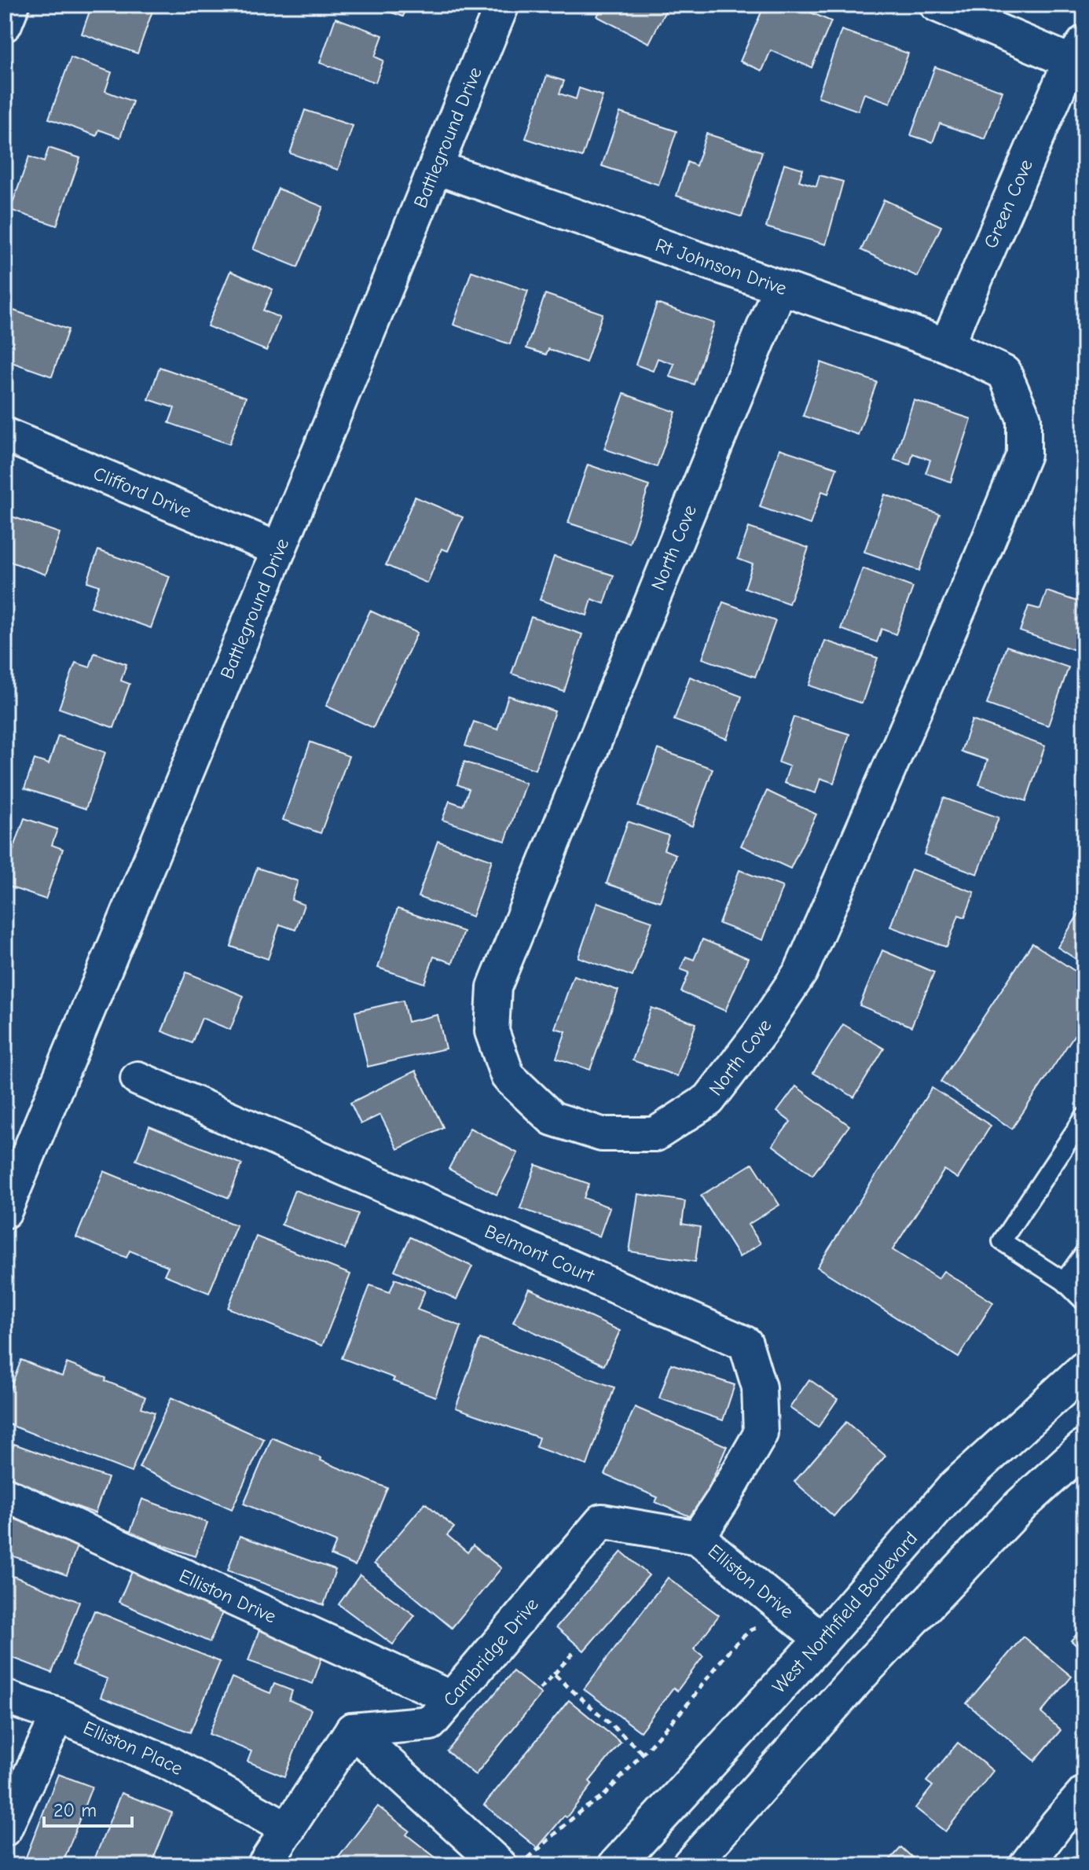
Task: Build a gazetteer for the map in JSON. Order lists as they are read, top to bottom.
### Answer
{
  "streets": {
    "main road": ["West Northfield Boulevard"],
    "street": [
      "Battleground Drive",
      "Green Cove",
      "Rt Johnson Drive",
      "Clifford Drive",
      "North Cove",
      "Belmont Court",
      "Elliston Drive",
      "Cambridge Drive",
      "Elliston Place"
    ]
  },
  "crossings": [
    ["Battleground Drive", "Rt Johnson Drive"],
    ["Battleground Drive", "Clifford Drive"],
    ["Green Cove", "Rt Johnson Drive"],
    ["Rt Johnson Drive", "North Cove"],
    ["Belmont Court", "Elliston Drive"],
    ["Elliston Drive", "West Northfield Boulevard"],
    ["Elliston Drive", "Cambridge Drive"]
  ],
  "scale_bar": "20 m"
}
